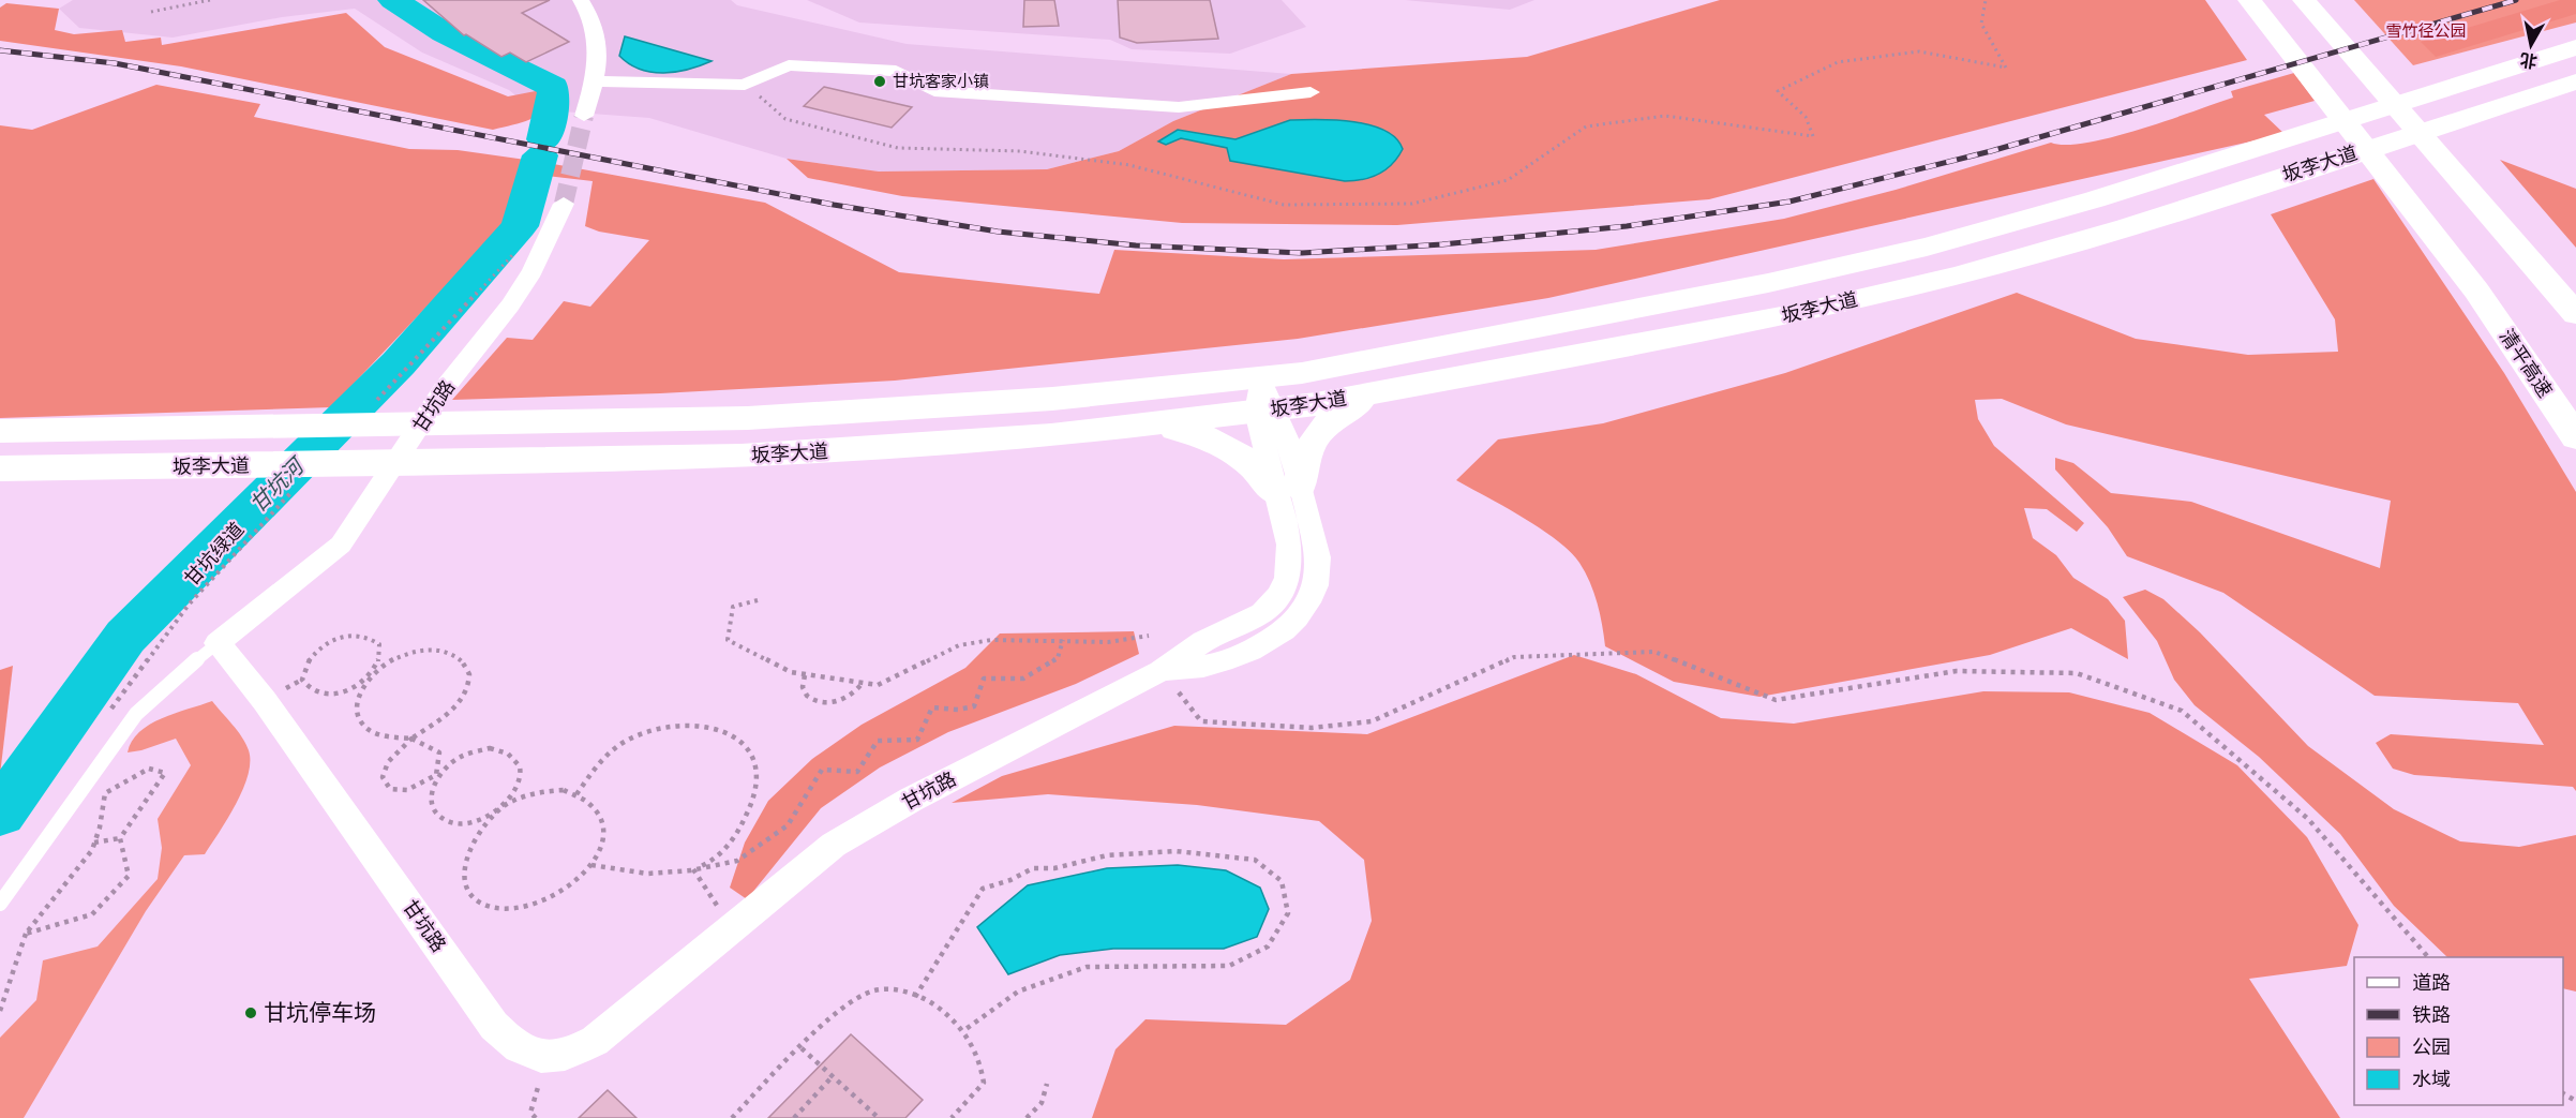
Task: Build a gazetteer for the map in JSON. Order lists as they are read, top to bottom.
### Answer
{
  "streets": {
    "main road": ["坂李大道", "清平高速"],
    "street": ["甘坑路"],
    "path": ["甘坑绿道"]
  },
  "water": ["甘坑河"],
  "parks": ["雪竹径公园"],
  "places": ["甘坑客家小镇", "甘坑停车场"],
  "legend": [
    "道路",
    "铁路",
    "公园",
    "水域"
  ],
  "north": "bottom"
}
